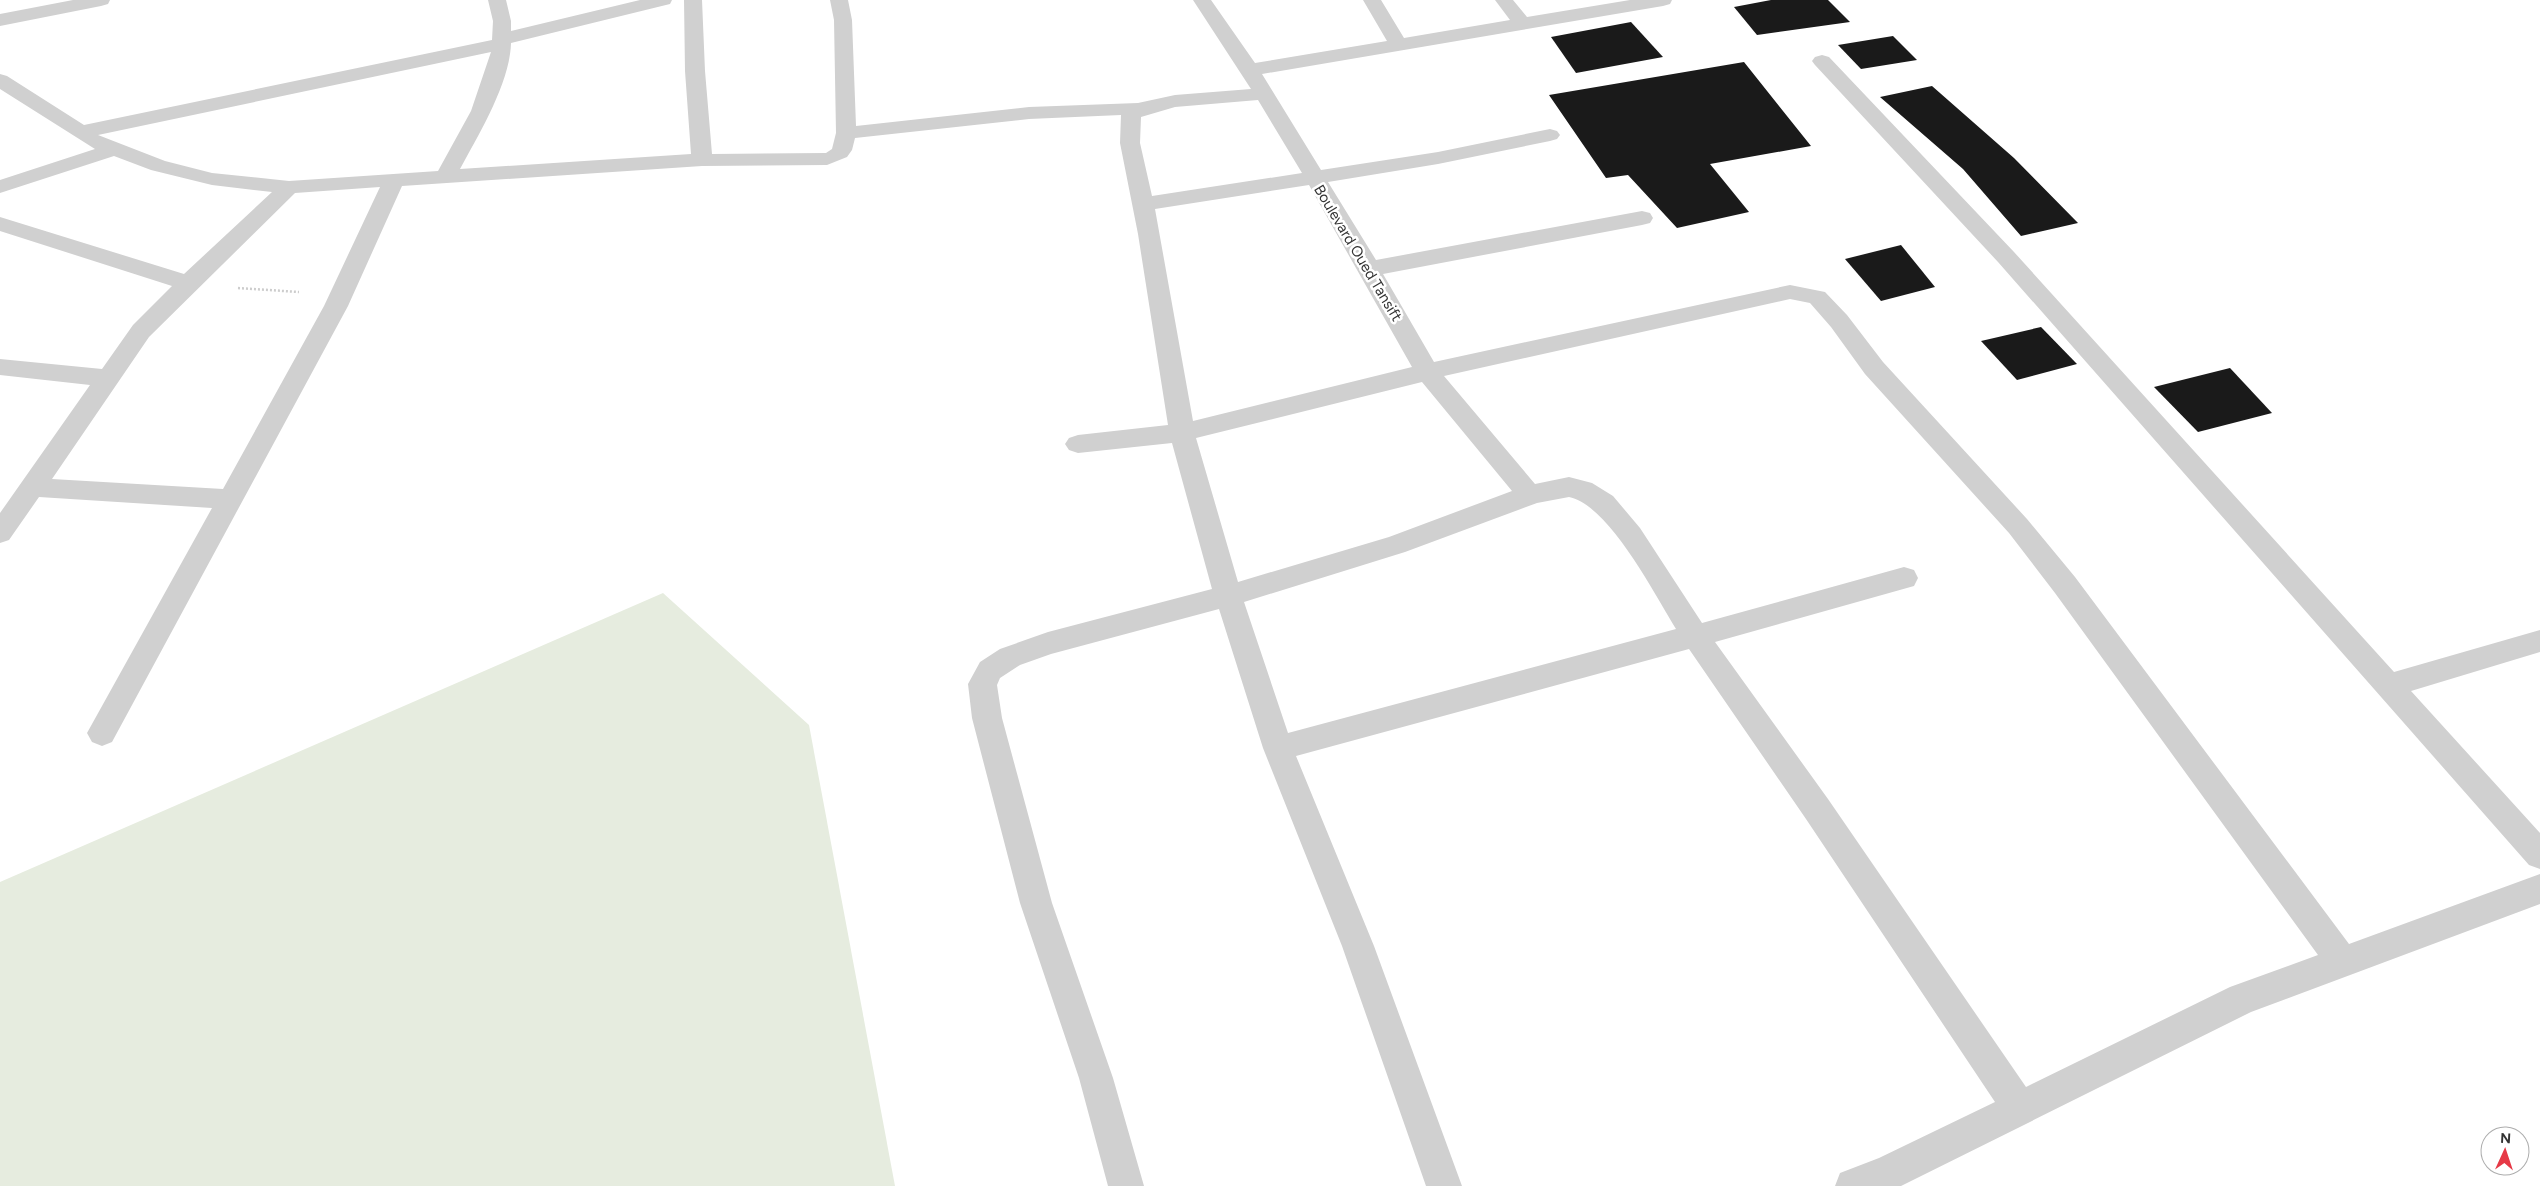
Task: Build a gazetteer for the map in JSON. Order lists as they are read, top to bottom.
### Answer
{
  "streets": {
    "street": ["Boulevard Oued Tansift"]
  },
  "north": "top"
}
